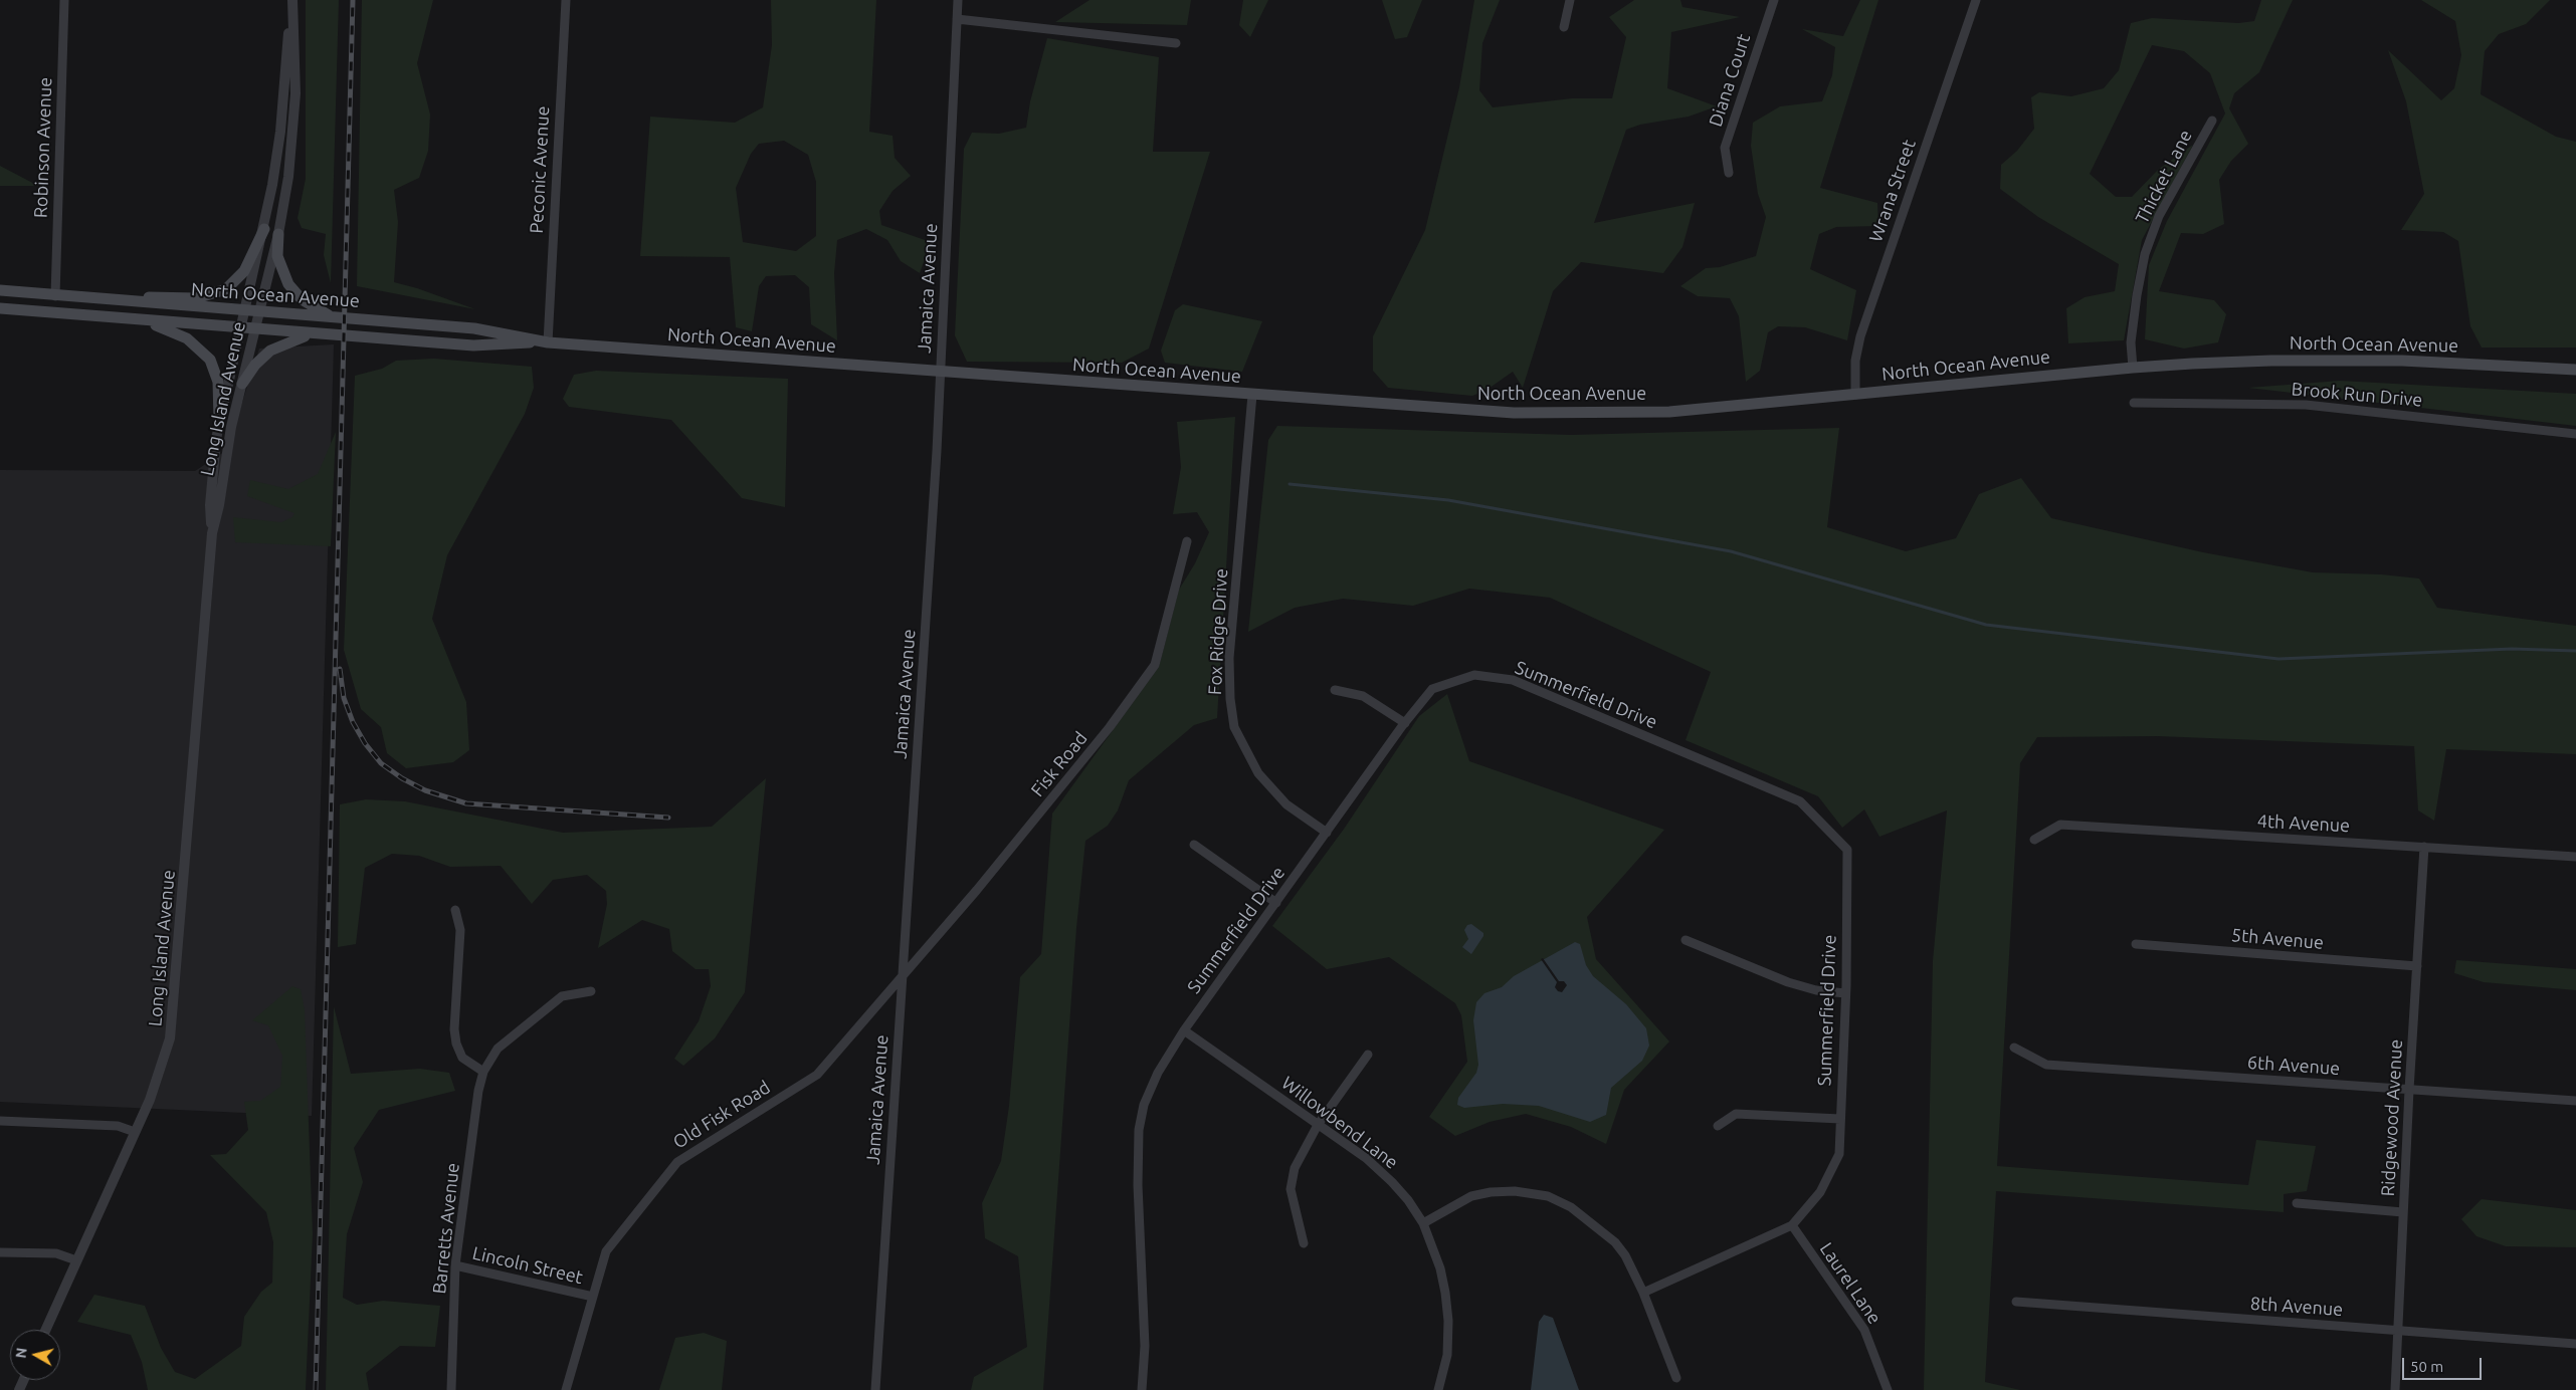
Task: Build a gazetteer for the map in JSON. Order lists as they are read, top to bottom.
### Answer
{
  "streets": {
    "main road": ["North Ocean Avenue"],
    "street": [
      "Diana Court",
      "Robinson Avenue",
      "Peconic Avenue",
      "Thicket Lane",
      "Wrana Street",
      "Jamaica Avenue",
      "Brook Run Drive",
      "Long Island Avenue",
      "Fox Ridge Drive",
      "Summerfield Drive",
      "Fisk Road",
      "4th Avenue",
      "5th Avenue",
      "6th Avenue",
      "Old Fisk Road",
      "Ridgewood Avenue",
      "Willowbend Lane",
      "Barretts Avenue",
      "Lincoln Street",
      "Laurel Lane",
      "8th Avenue"
    ]
  },
  "crossings": [
    ["Robinson Avenue", "North Ocean Avenue"],
    ["Peconic Avenue", "North Ocean Avenue"],
    ["Thicket Lane", "North Ocean Avenue"],
    ["Wrana Street", "North Ocean Avenue"],
    ["Jamaica Avenue", "North Ocean Avenue"],
    ["Jamaica Avenue", "Fisk Road"],
    ["Jamaica Avenue", "Old Fisk Road"],
    ["North Ocean Avenue", "Long Island Avenue"],
    ["North Ocean Avenue", "Fox Ridge Drive"],
    ["Fox Ridge Drive", "Summerfield Drive"],
    ["Summerfield Drive", "Willowbend Lane"],
    ["Summerfield Drive", "Laurel Lane"],
    ["Fisk Road", "Old Fisk Road"],
    ["4th Avenue", "Ridgewood Avenue"],
    ["5th Avenue", "Ridgewood Avenue"],
    ["6th Avenue", "Ridgewood Avenue"],
    ["Old Fisk Road", "Lincoln Street"],
    ["Ridgewood Avenue", "8th Avenue"],
    ["Barretts Avenue", "Lincoln Street"]
  ],
  "scale_bar": "50 m",
  "north": "left"
}
